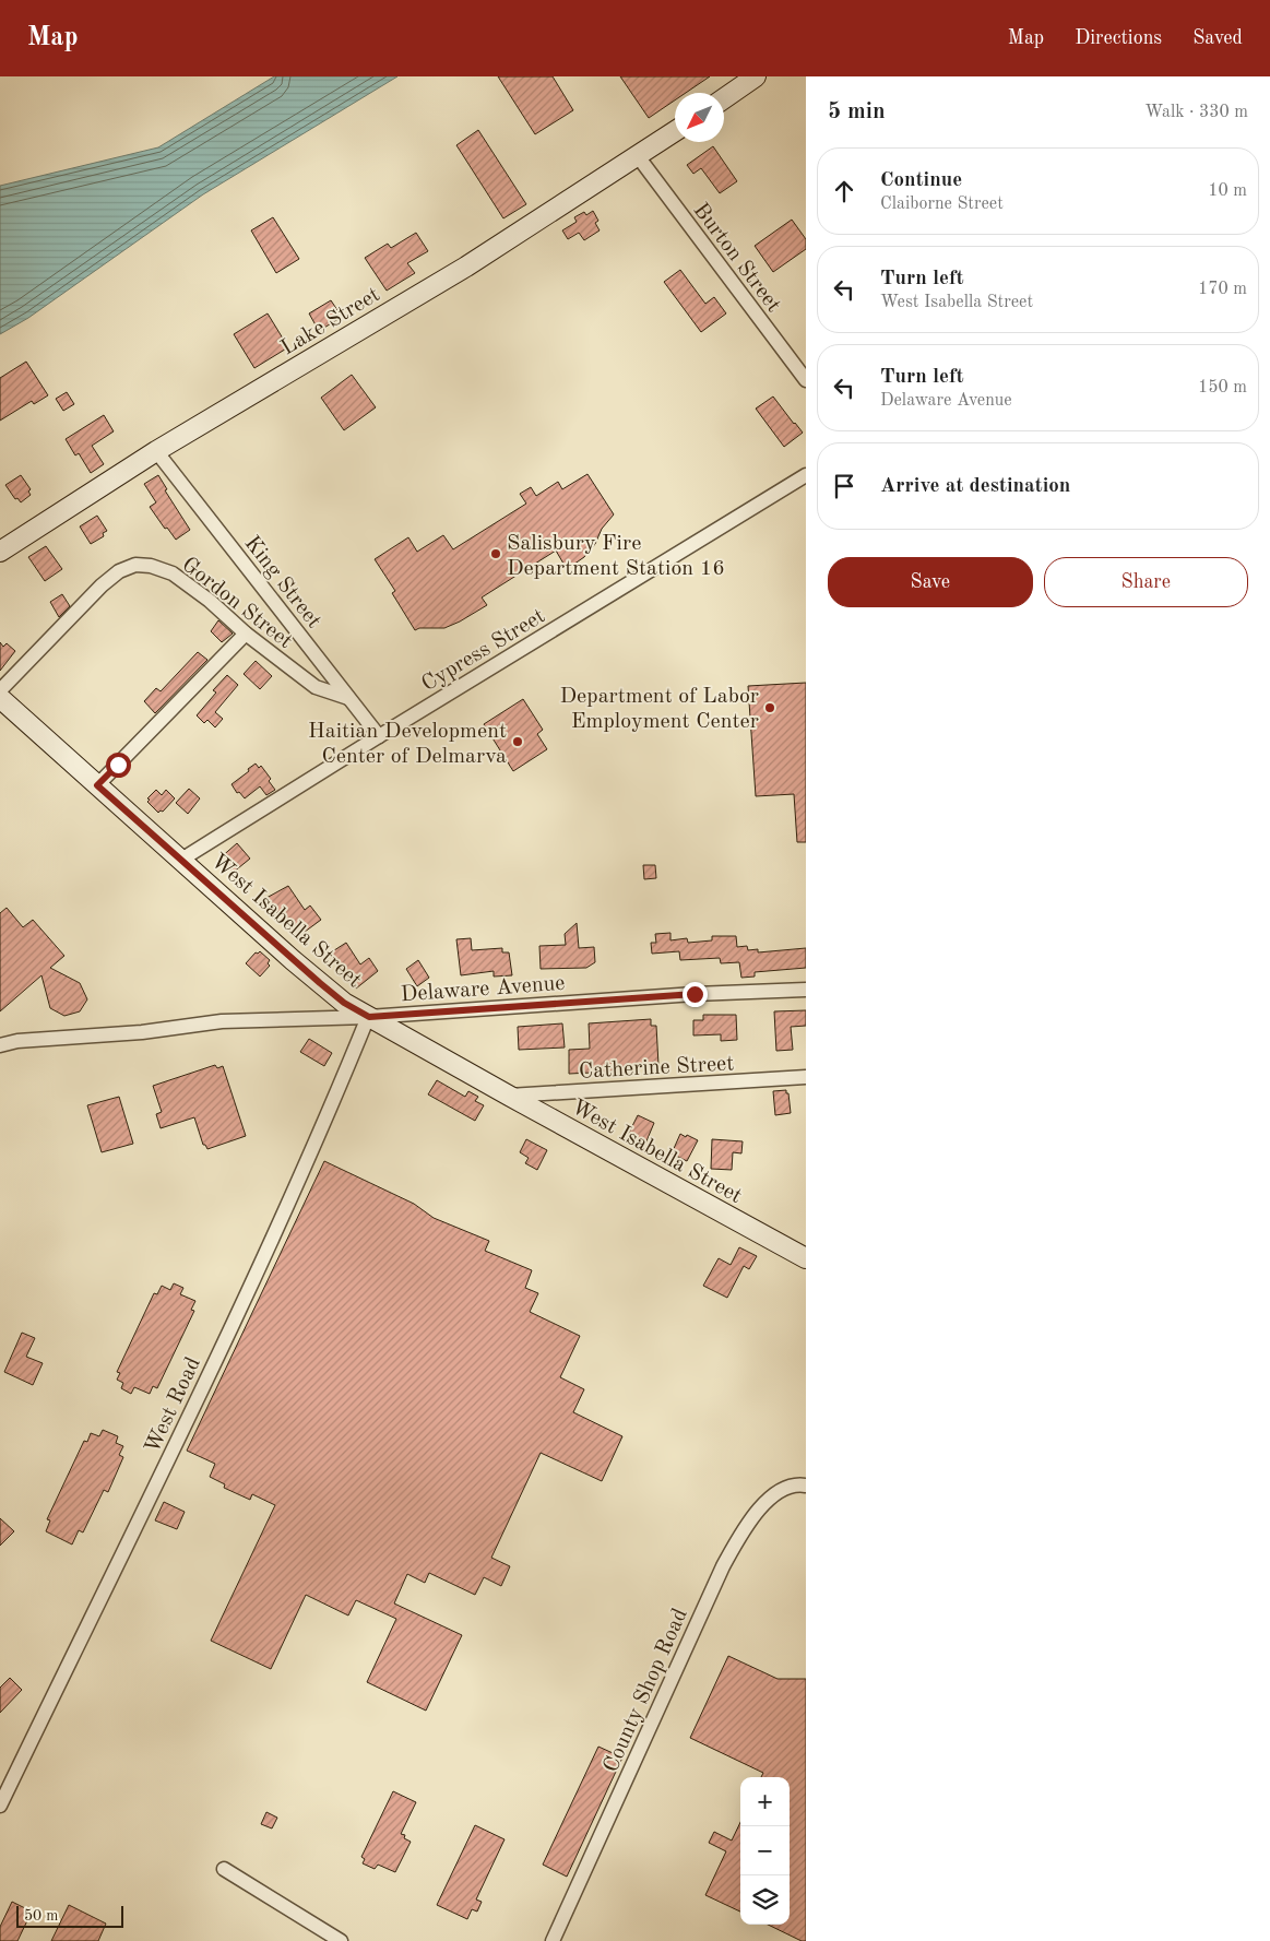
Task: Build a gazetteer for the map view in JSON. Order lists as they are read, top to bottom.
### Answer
{
  "streets": {
    "street": [
      "Burton Street",
      "Lake Street",
      "King Street",
      "Gordon Street",
      "Cypress Street",
      "West Isabella Street",
      "Delaware Avenue",
      "Catherine Street",
      "West Road",
      "County Shop Road"
    ]
  },
  "crossings": [
    ["Burton Street", "Lake Street"],
    ["Lake Street", "King Street"],
    ["King Street", "Gordon Street"],
    ["King Street", "Cypress Street"],
    ["Cypress Street", "West Isabella Street"],
    ["West Isabella Street", "Delaware Avenue"],
    ["West Isabella Street", "Catherine Street"],
    ["West Isabella Street", "West Road"],
    ["Delaware Avenue", "West Road"]
  ],
  "places": ["Salisbury Fire Department Station 16", "Department of Labor Employment Center", "Haitian Development Center of Delmarva"],
  "scale_bar": "50 m",
  "north": "bottom left",
  "page": {
    "header": "Map",
    "nav": ["Map", "Directions", "Saved"],
    "heading": ["5 min", "Walk · 330 m"],
    "list": [
      ["Continue", "Claiborne Street", "10 m"],
      ["Turn left", "West Isabella Street", "170 m"],
      ["Turn left", "Delaware Avenue", "150 m"],
      "Arrive at destination"
    ],
    "buttons": ["Save", "Share"],
    "map_buttons": ["+", "−"],
    "scale": "50 m"
  }
}
